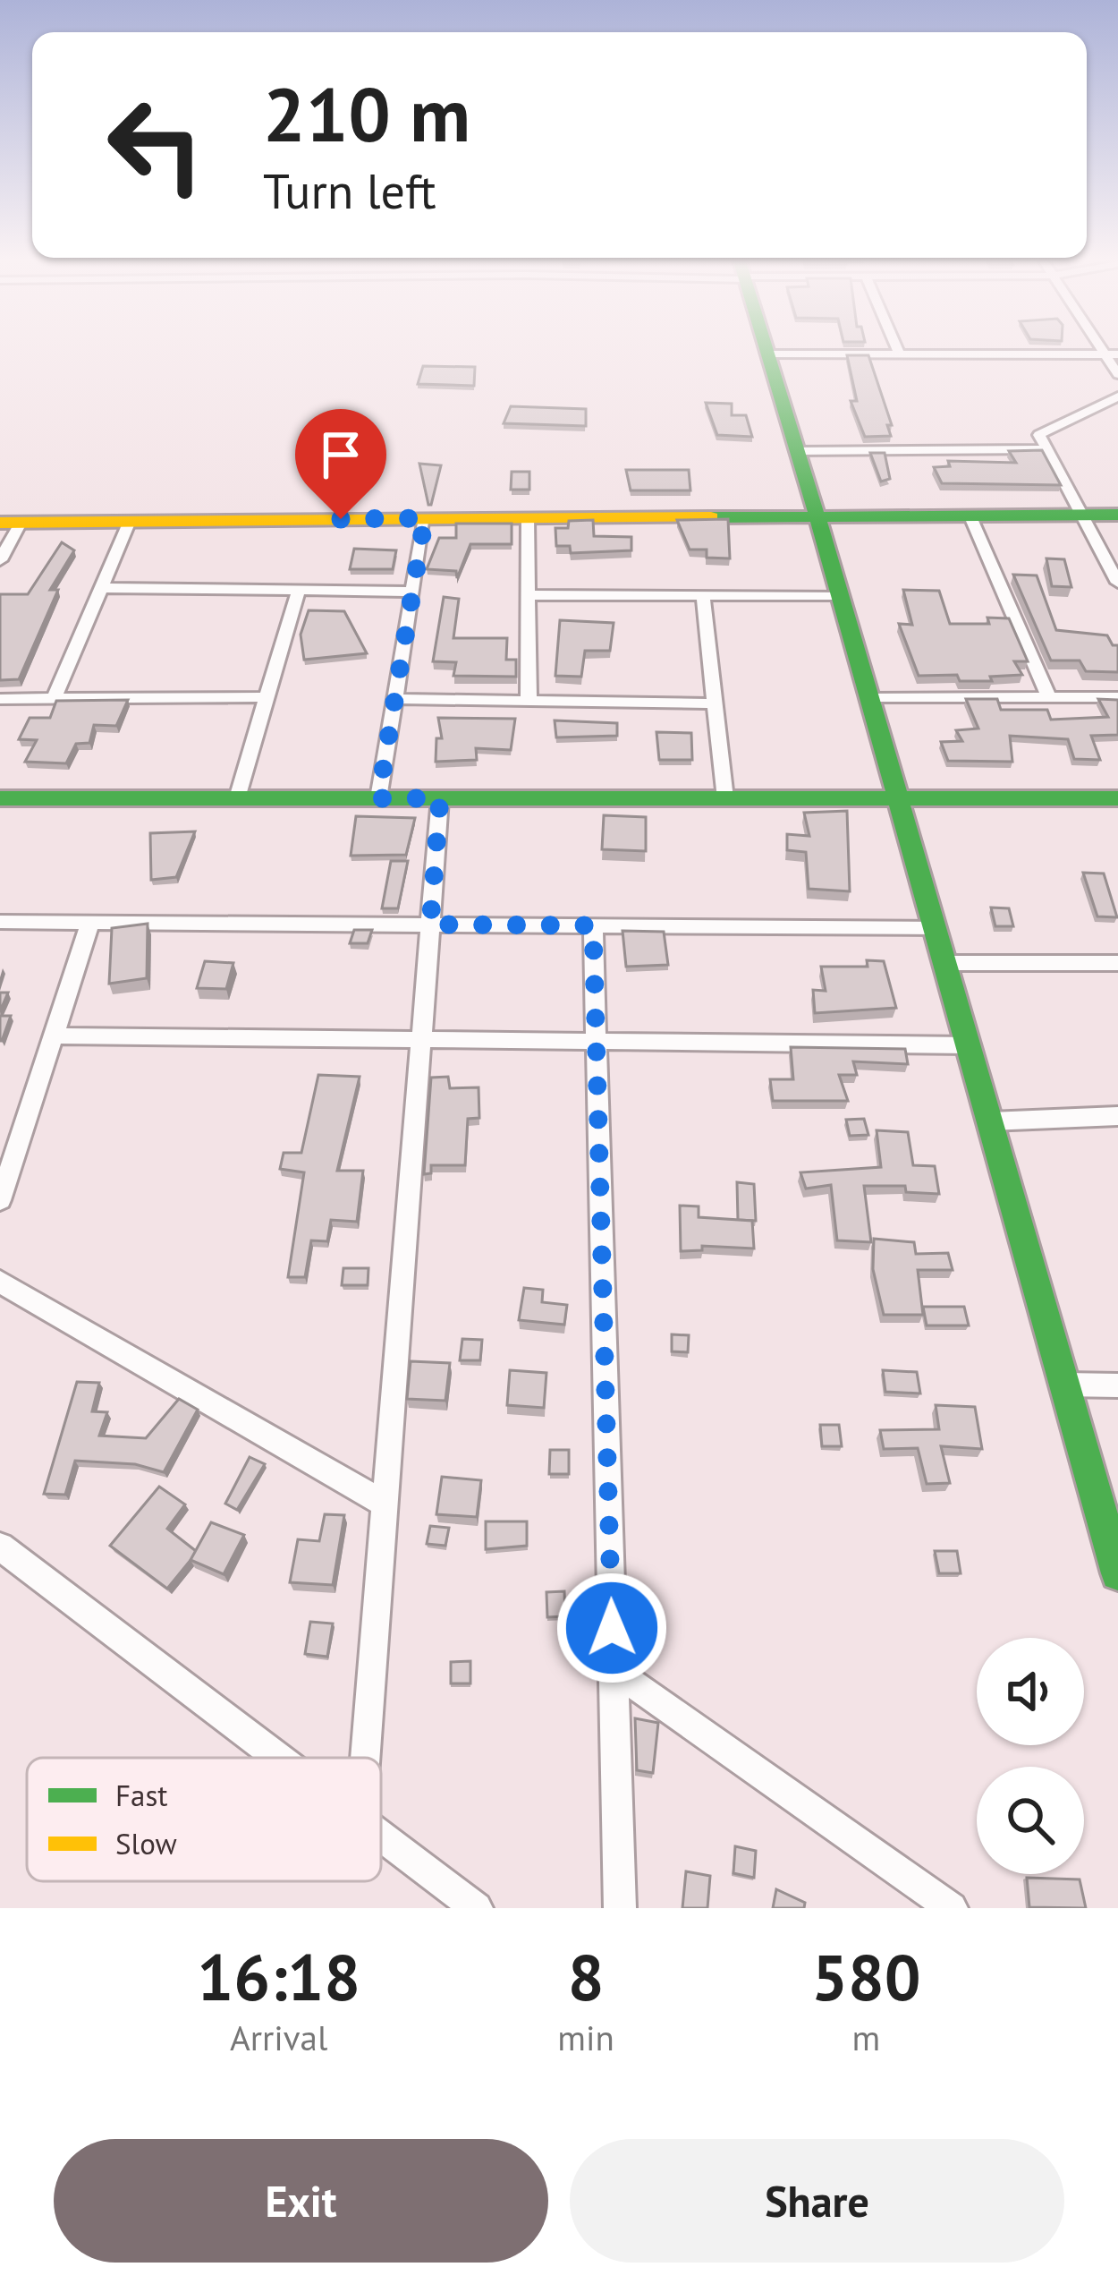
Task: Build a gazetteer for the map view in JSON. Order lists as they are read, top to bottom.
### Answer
{
  "legend": ["Fast", "Slow"],
  "page": {
    "turn": ["210 m", "Turn left"],
    "eta": [
      "16:18",
      "Arrival",
      "8",
      "min",
      "580",
      "m"
    ],
    "buttons": ["Exit", "Share"]
  }
}
